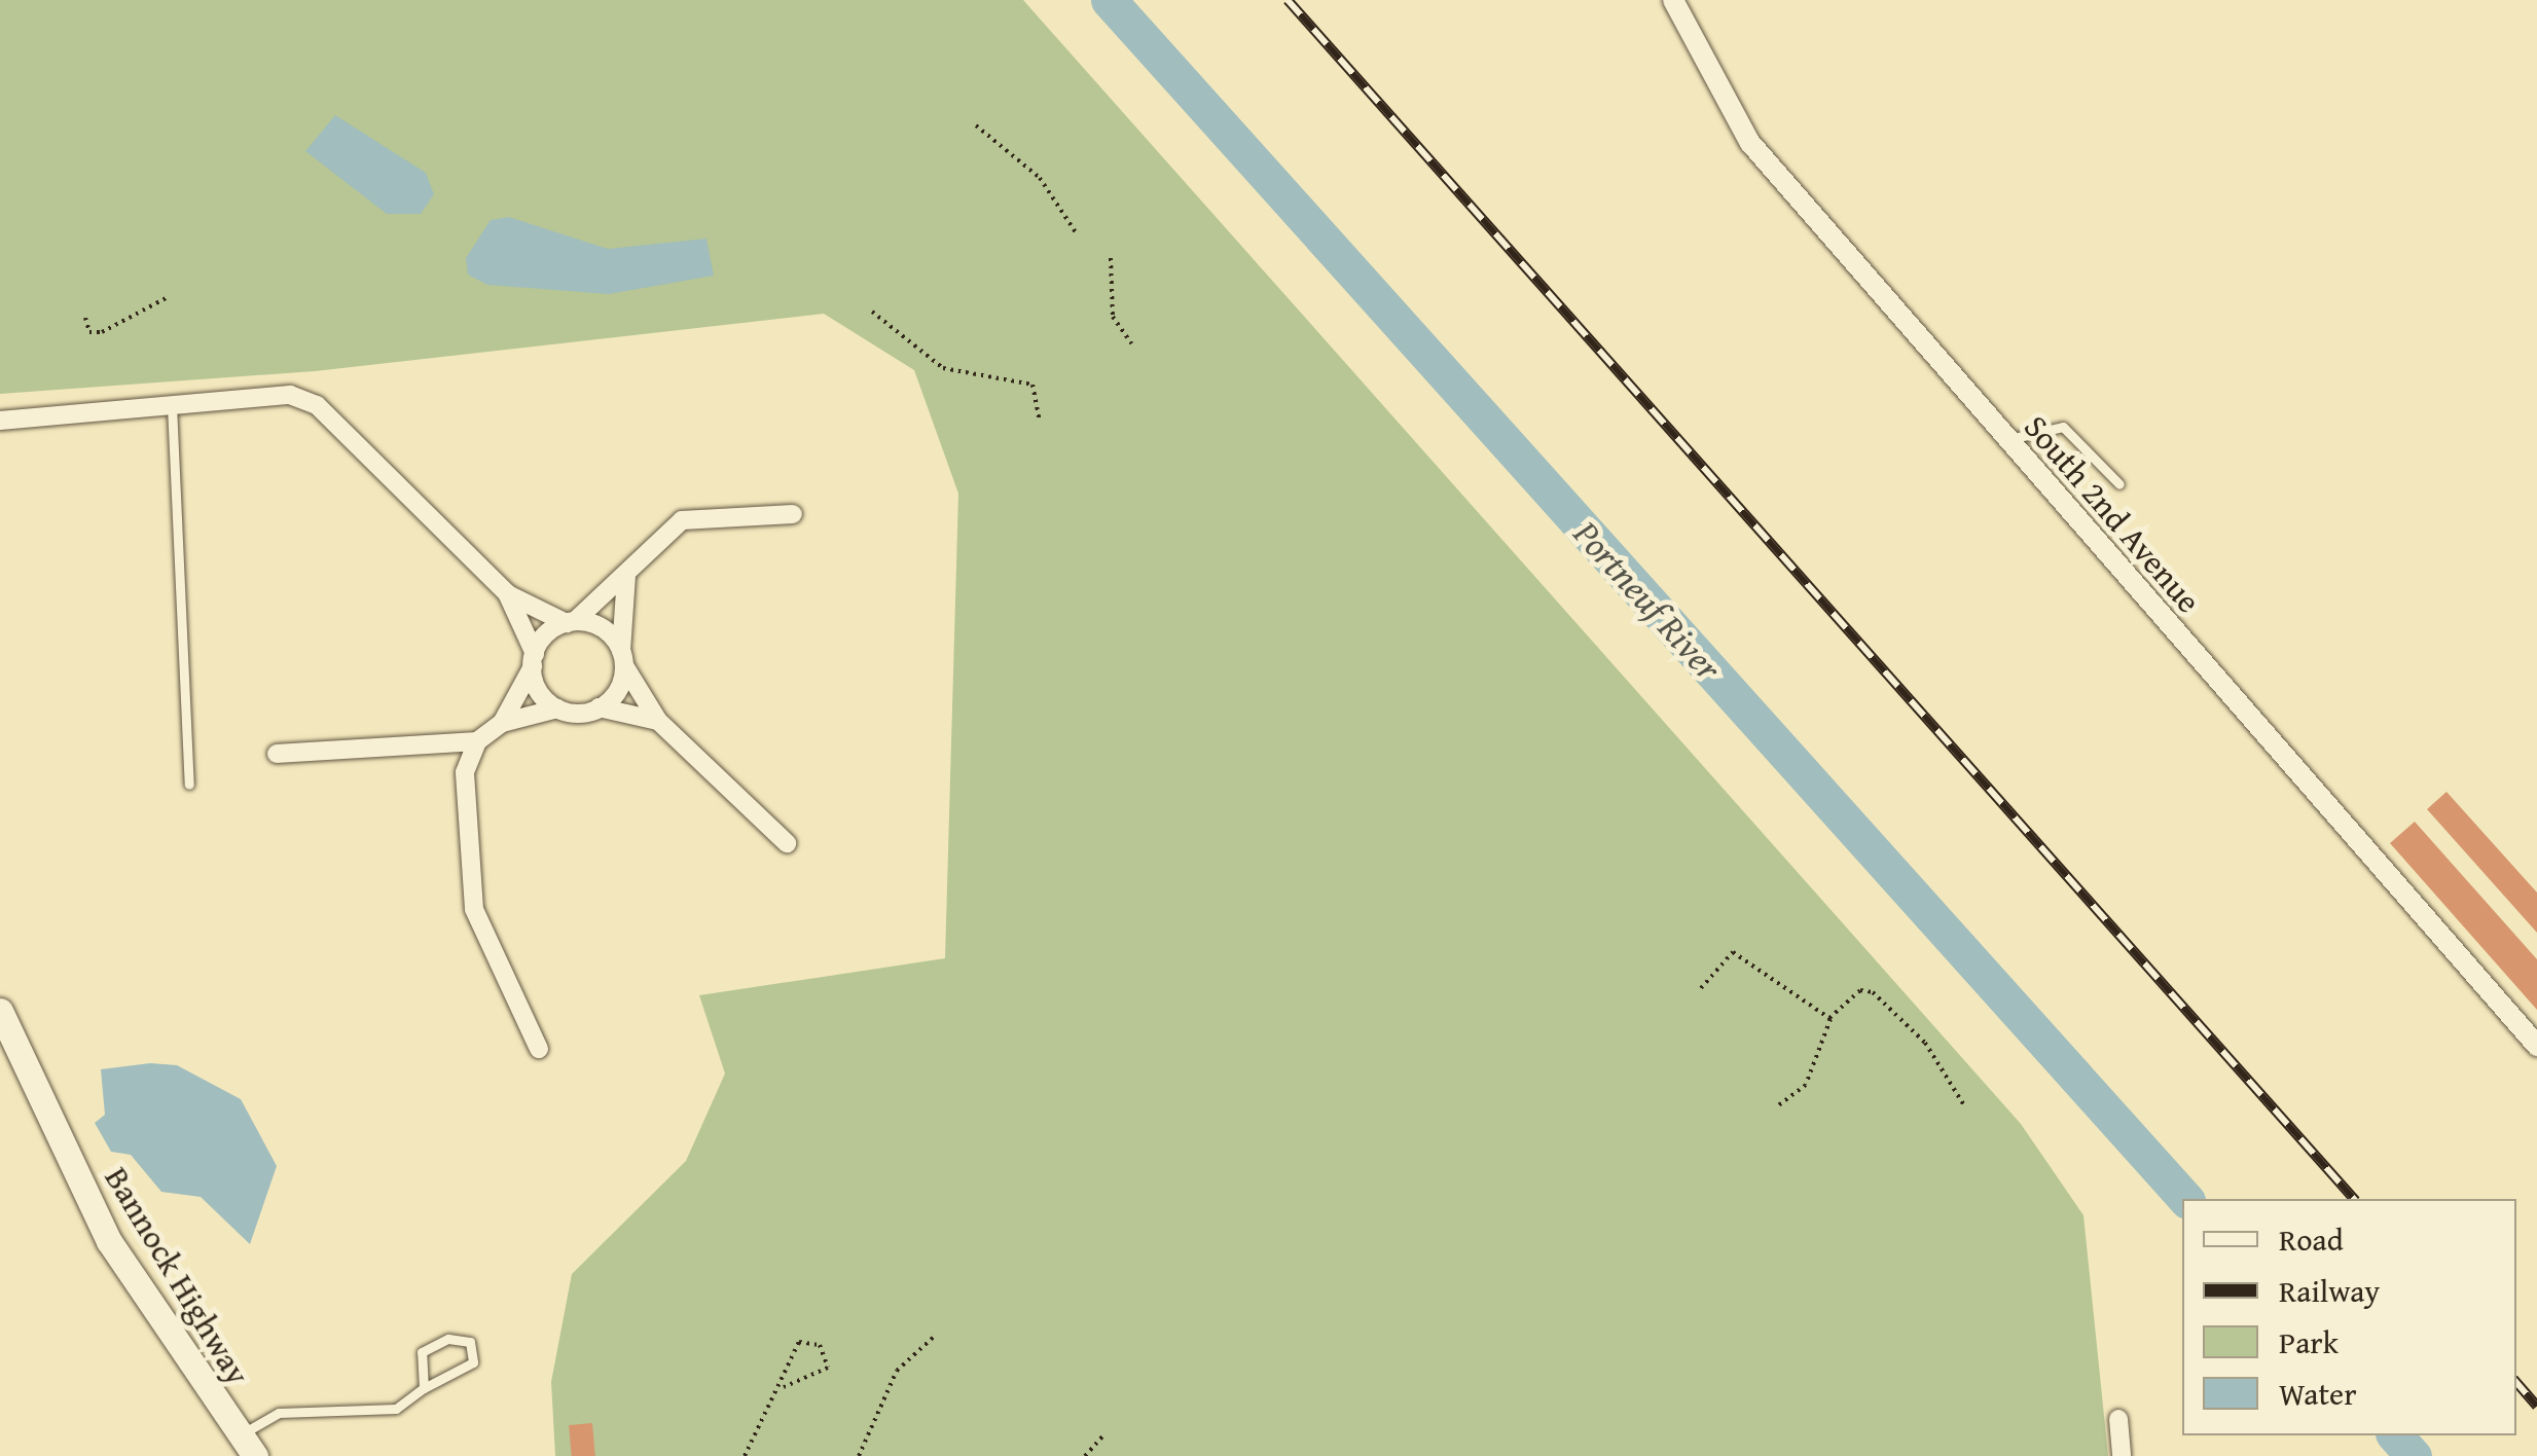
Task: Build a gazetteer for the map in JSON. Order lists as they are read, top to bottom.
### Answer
{
  "streets": {
    "main road": ["Bannock Highway"],
    "street": ["South 2nd Avenue"]
  },
  "water": ["Portneuf River"],
  "legend": [
    "Road",
    "Railway",
    "Park",
    "Water"
  ]
}
